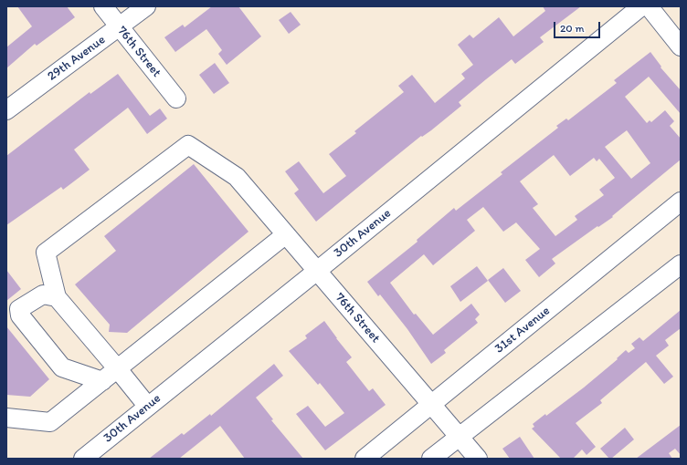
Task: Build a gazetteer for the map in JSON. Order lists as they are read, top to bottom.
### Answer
{
  "streets": {
    "street": [
      "76th Street",
      "29th Avenue",
      "30th Avenue",
      "31st Avenue"
    ]
  },
  "crossings": [
    ["76th Street", "29th Avenue"],
    ["76th Street", "30th Avenue"],
    ["76th Street", "31st Avenue"]
  ],
  "scale_bar": "20 m"
}
